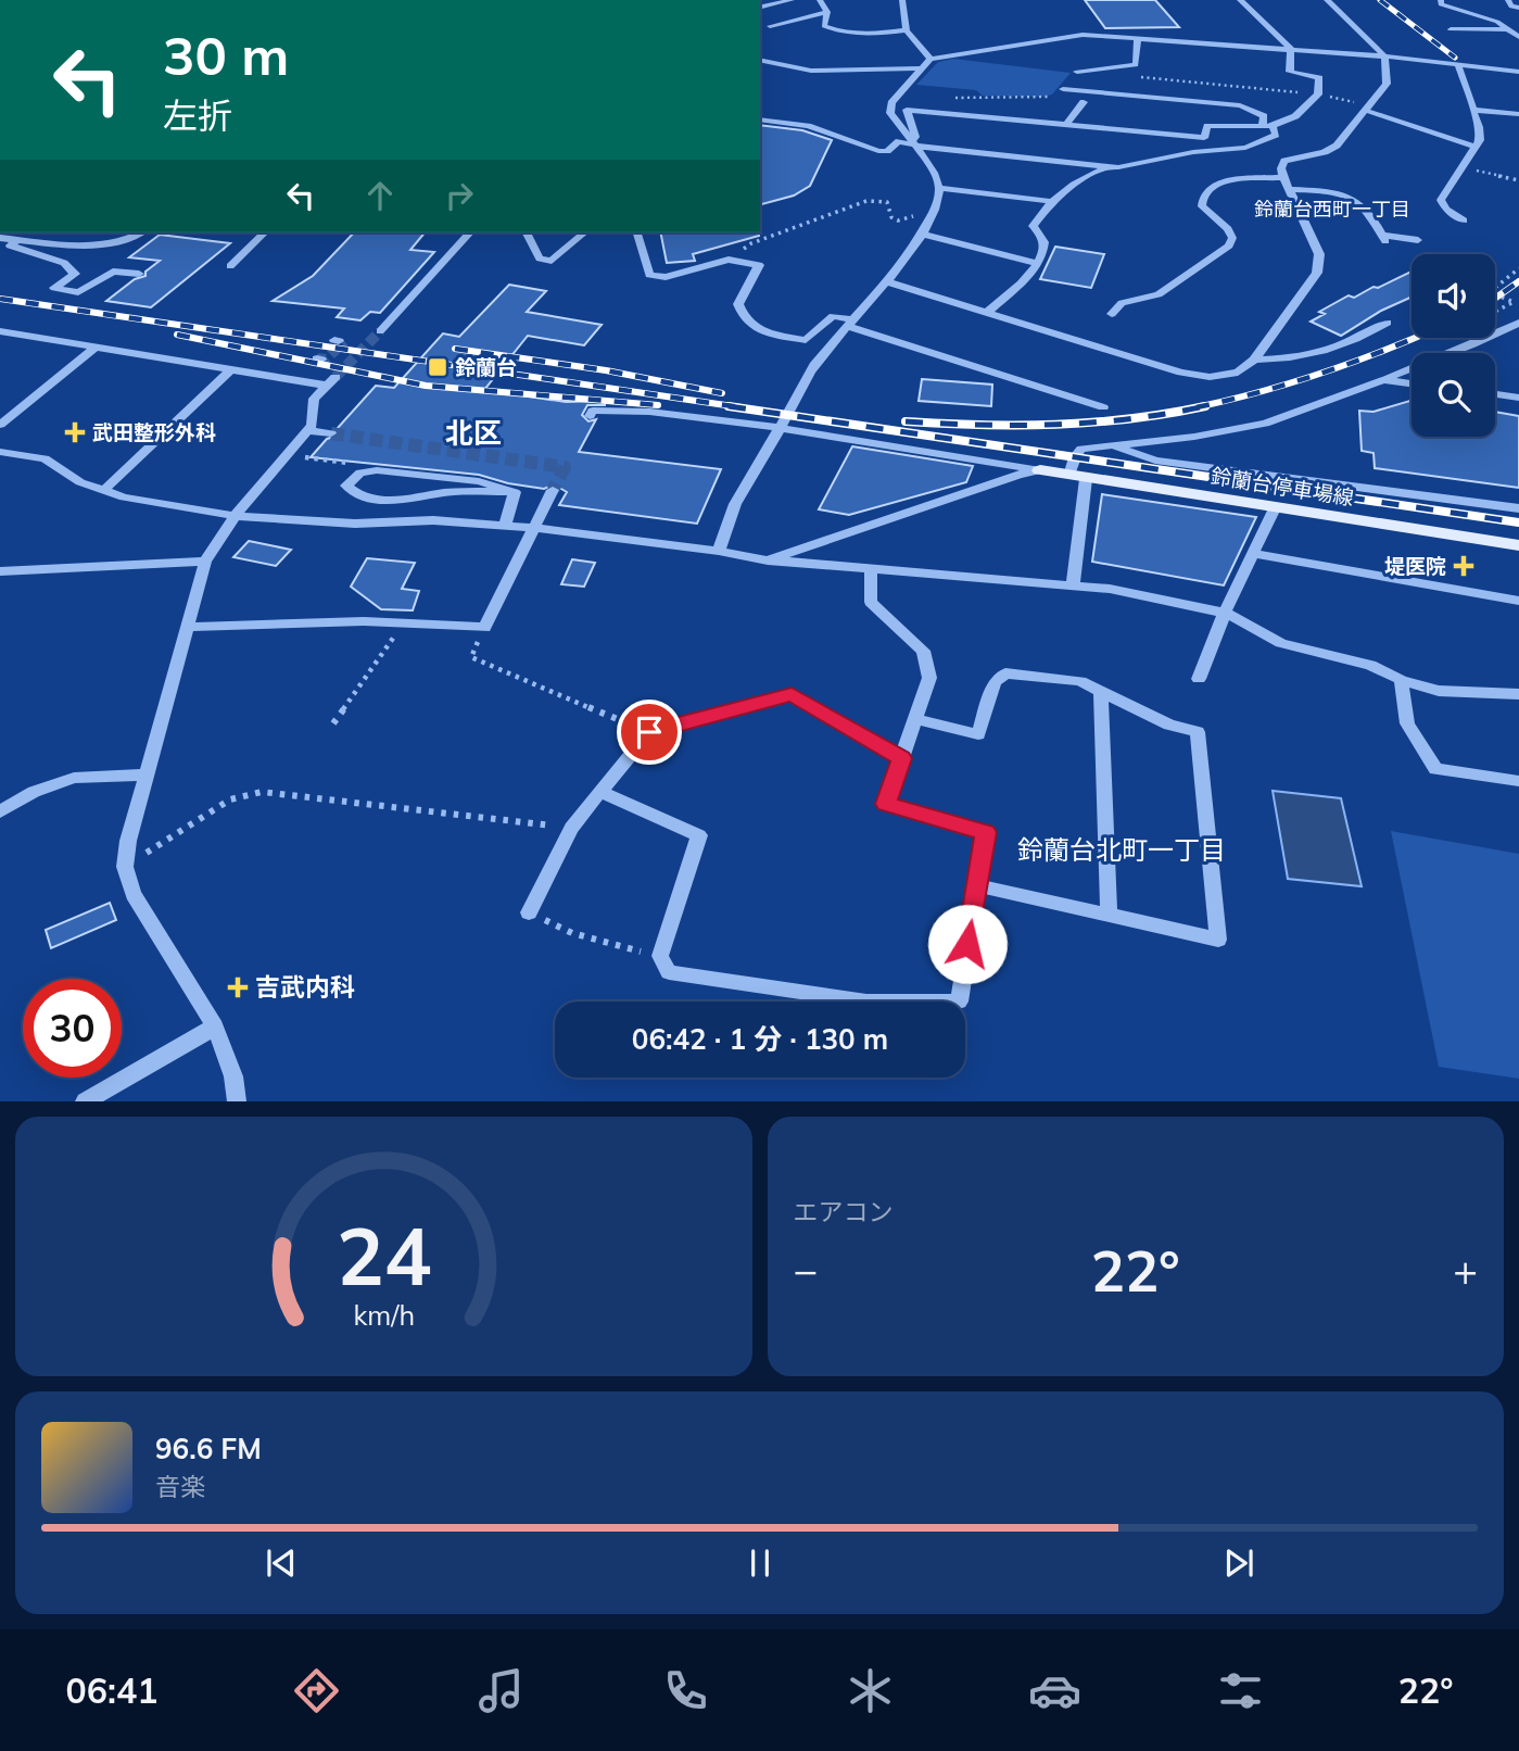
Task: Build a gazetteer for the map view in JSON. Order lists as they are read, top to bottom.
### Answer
{
  "streets": {
    "main road": ["鈴蘭台停車場線"]
  },
  "districts": ["鈴蘭台西町一丁目", "北区", "鈴蘭台北町一丁目"],
  "places": {
    "transit": ["鈴蘭台"],
    "health": ["武田整形外科", "堤医院", "吉武内科"]
  },
  "page": {
    "turn": ["30 m", "左折"],
    "limit": "30",
    "trip": "06:42 · 1 分 · 130 m",
    "tile": "エアコン",
    "heat": ["−", "22°", "+"],
    "song": ["96.6 FM", "音楽"],
    "tabs": ["06:41", "22°"],
    "gauge": ["24", "km/h"]
  }
}
